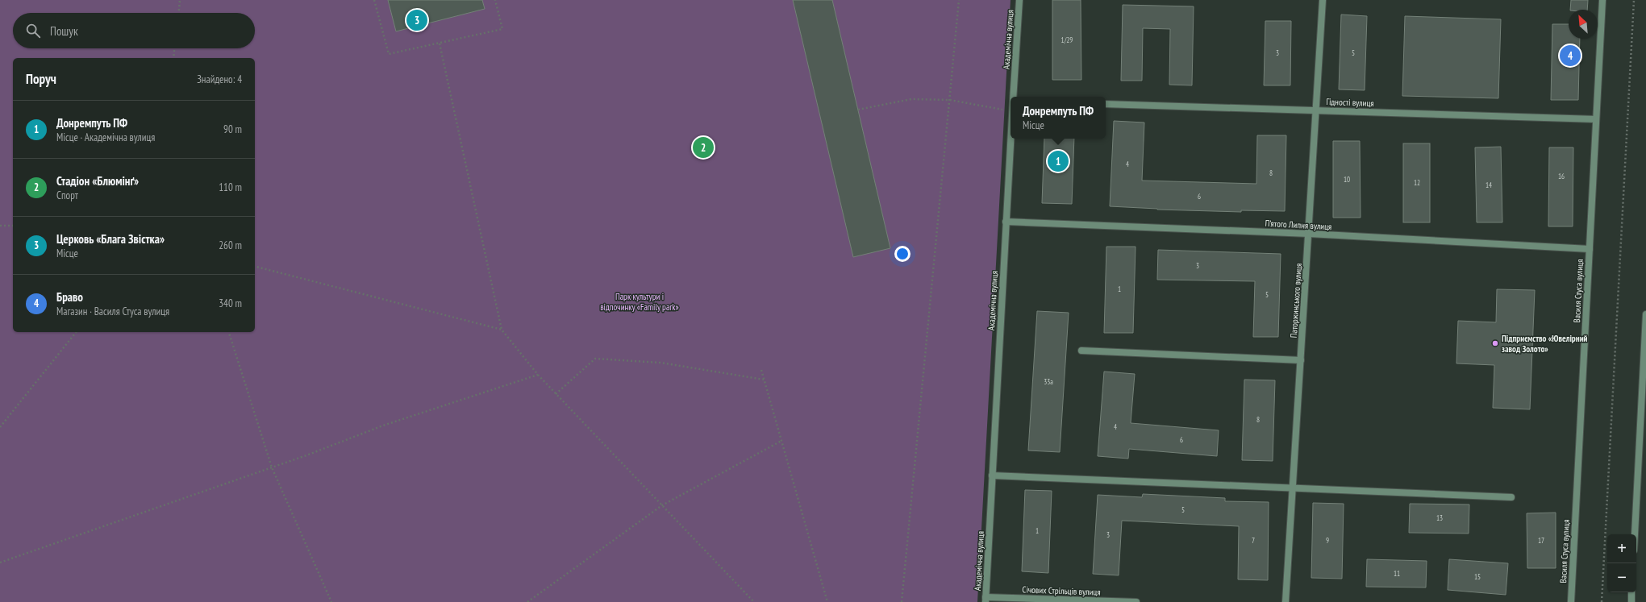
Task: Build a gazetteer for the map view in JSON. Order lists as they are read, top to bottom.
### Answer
{
  "streets": {
    "street": [
      "Академічна вулиця",
      "Гідності вулиця",
      "П’ятого Липня вулиця",
      "Василя Стуса вулиця",
      "Паторжинського вулиця",
      "Січових Стрільців вулиця"
    ]
  },
  "crossings": [
    ["Академічна вулиця", "П’ятого Липня вулиця"],
    ["Академічна вулиця", "Січових Стрільців вулиця"],
    ["Гідності вулиця", "Василя Стуса вулиця"],
    ["Гідності вулиця", "Паторжинського вулиця"],
    ["П’ятого Липня вулиця", "Василя Стуса вулиця"],
    ["П’ятого Липня вулиця", "Паторжинського вулиця"]
  ],
  "parks": ["Парк культури і відпочинку «Family park»"],
  "places": ["Підприємство «Ювелірний завод Золото»"],
  "house_numbers": [
    "1/29",
    "3",
    "5",
    "4",
    "8",
    "16",
    "10",
    "12",
    "14",
    "6",
    "3",
    "1",
    "5",
    "33а",
    "8",
    "4",
    "6",
    "5",
    "13",
    "1",
    "3",
    "7",
    "9",
    "17",
    "11",
    "15"
  ],
  "north": "top left",
  "page": {
    "pins": [
      "3",
      "4",
      "2",
      "1"
    ],
    "search": "Пошук",
    "heading": ["Поруч", "Знайдено: 4"],
    "popup": ["Донремпуть ПФ", "Місце"],
    "list": [
      {
        "mark": "1",
        "name": "Донремпуть ПФ",
        "note": "Місце · Академічна вулиця",
        "value": "90 m"
      },
      {
        "mark": "2",
        "name": "Стадіон «Блюмінґ»",
        "note": "Спорт",
        "value": "110 m"
      },
      {
        "mark": "3",
        "name": "Церковь «Блага Звістка»",
        "note": "Місце",
        "value": "260 m"
      },
      {
        "mark": "4",
        "name": "Браво",
        "note": "Магазин · Василя Стуса вулиця",
        "value": "340 m"
      }
    ],
    "map_buttons": ["+", "−"]
  }
}
